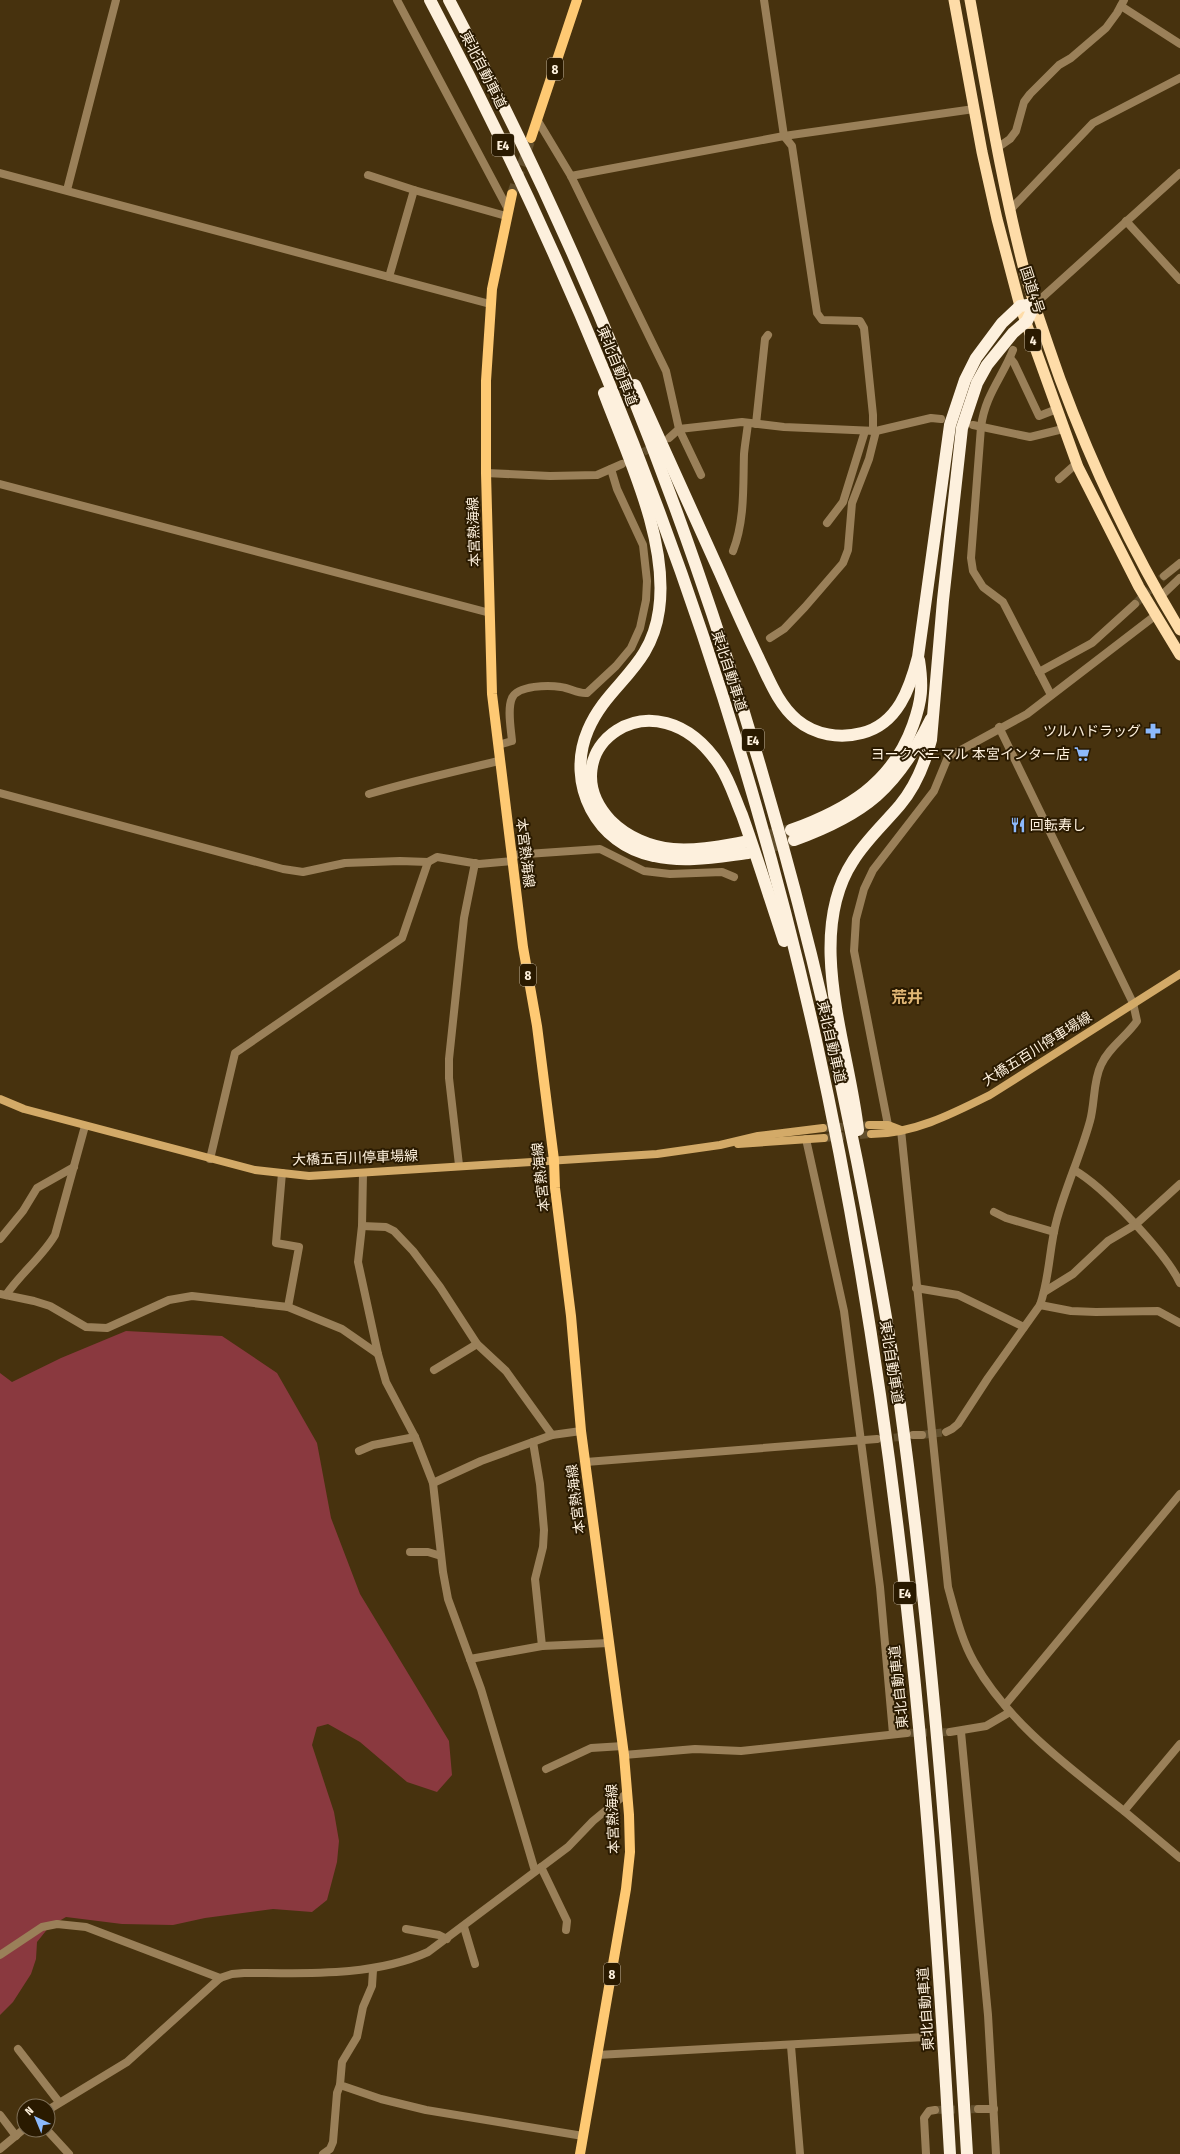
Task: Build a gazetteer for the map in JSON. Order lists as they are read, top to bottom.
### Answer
{
  "streets": {
    "highway": [
      "東北自動車道",
      "E4",
      "国道4号",
      "4"
    ],
    "main road": ["8", "本宮熱海線", "大橋五百川停車場線"]
  },
  "crossings": [
    ["本宮熱海線", "大橋五百川停車場線"]
  ],
  "districts": ["荒井"],
  "places": {
    "pharmacy": ["ツルハドラッグ"],
    "supermarket": ["ヨークベニマル 本宮インター店"],
    "restaurant": ["回転寿し"]
  },
  "north": "top left"
}
